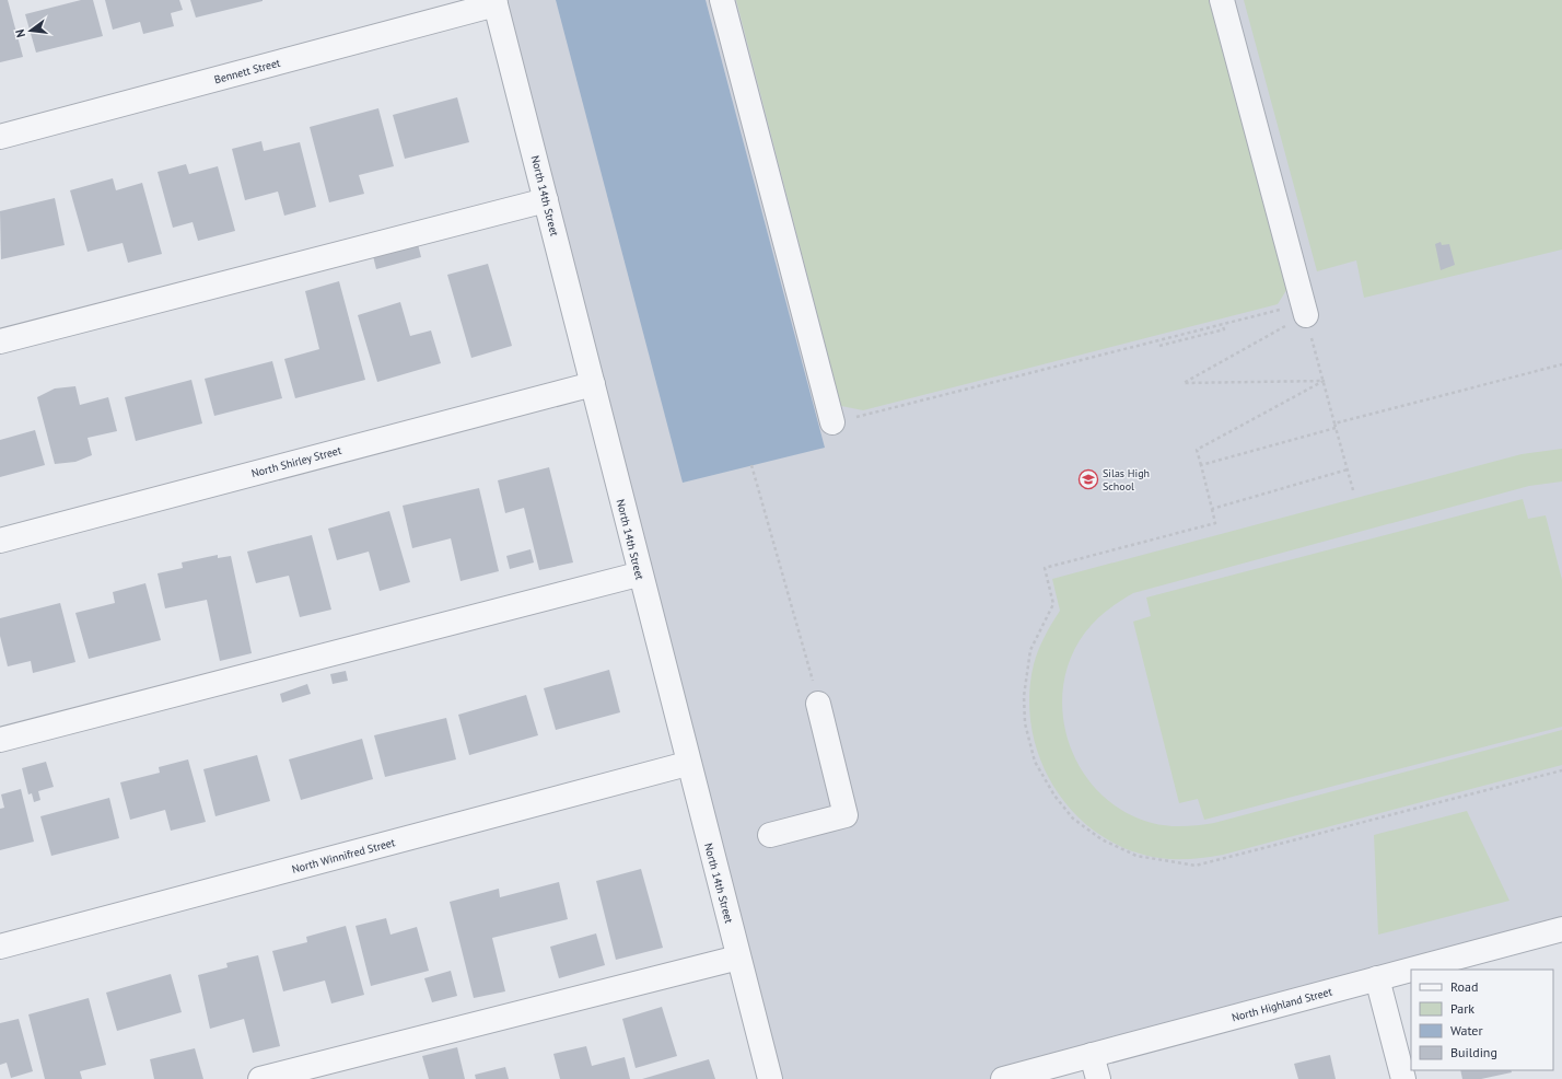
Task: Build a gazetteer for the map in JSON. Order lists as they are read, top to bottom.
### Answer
{
  "streets": {
    "street": [
      "Bennett Street",
      "North 14th Street",
      "North Shirley Street",
      "North Winnifred Street",
      "North Highland Street"
    ]
  },
  "crossings": [
    ["Bennett Street", "North 14th Street"],
    ["North 14th Street", "North Shirley Street"],
    ["North 14th Street", "North Winnifred Street"]
  ],
  "places": {
    "school or university": ["Silas High School"]
  },
  "legend": [
    "Road",
    "Park",
    "Water",
    "Building"
  ],
  "north": "left"
}
